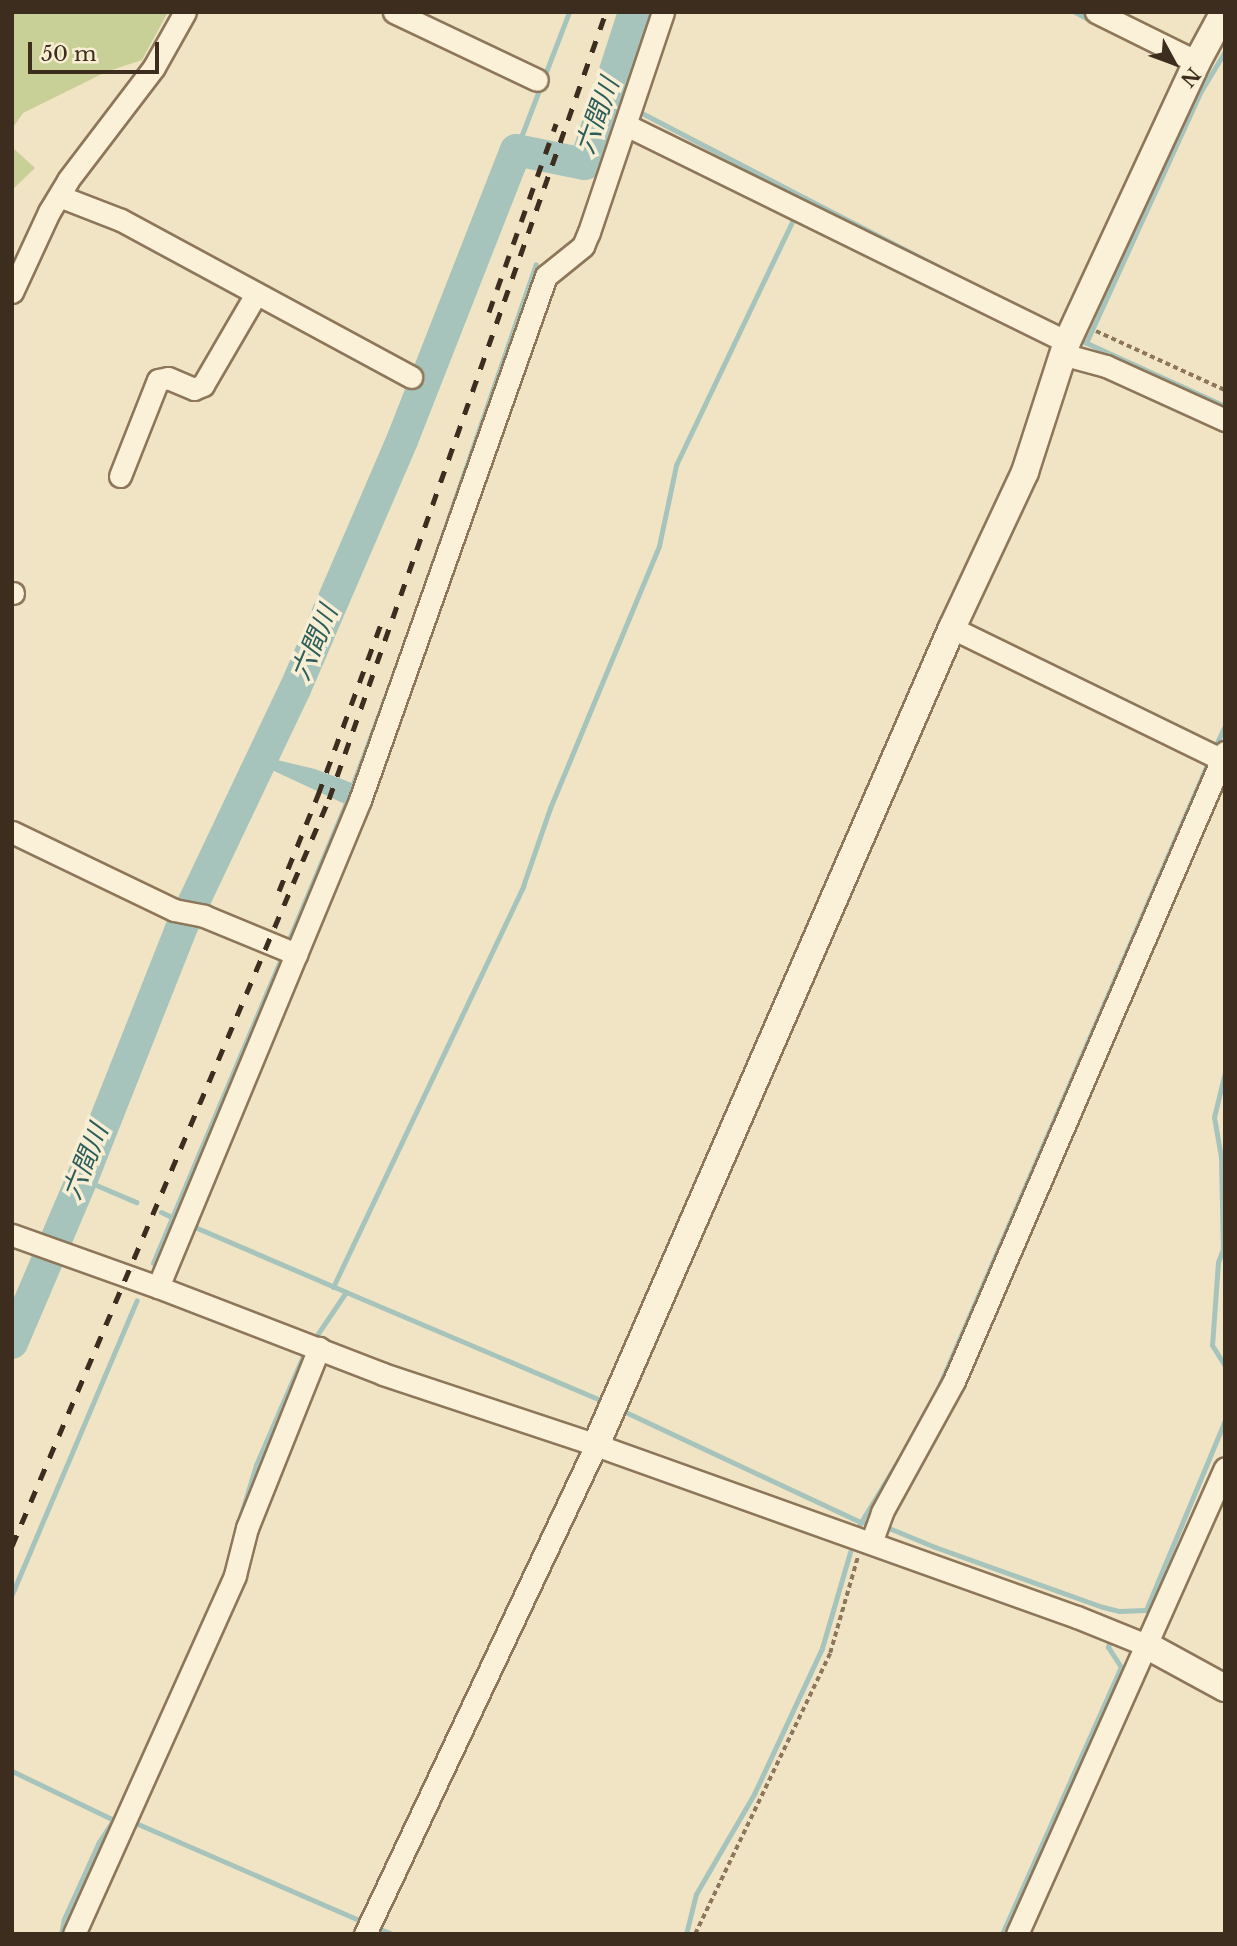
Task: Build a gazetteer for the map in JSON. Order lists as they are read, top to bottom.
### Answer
{
  "water": ["六間川"],
  "scale_bar": "50 m",
  "north": "bottom right"
}
